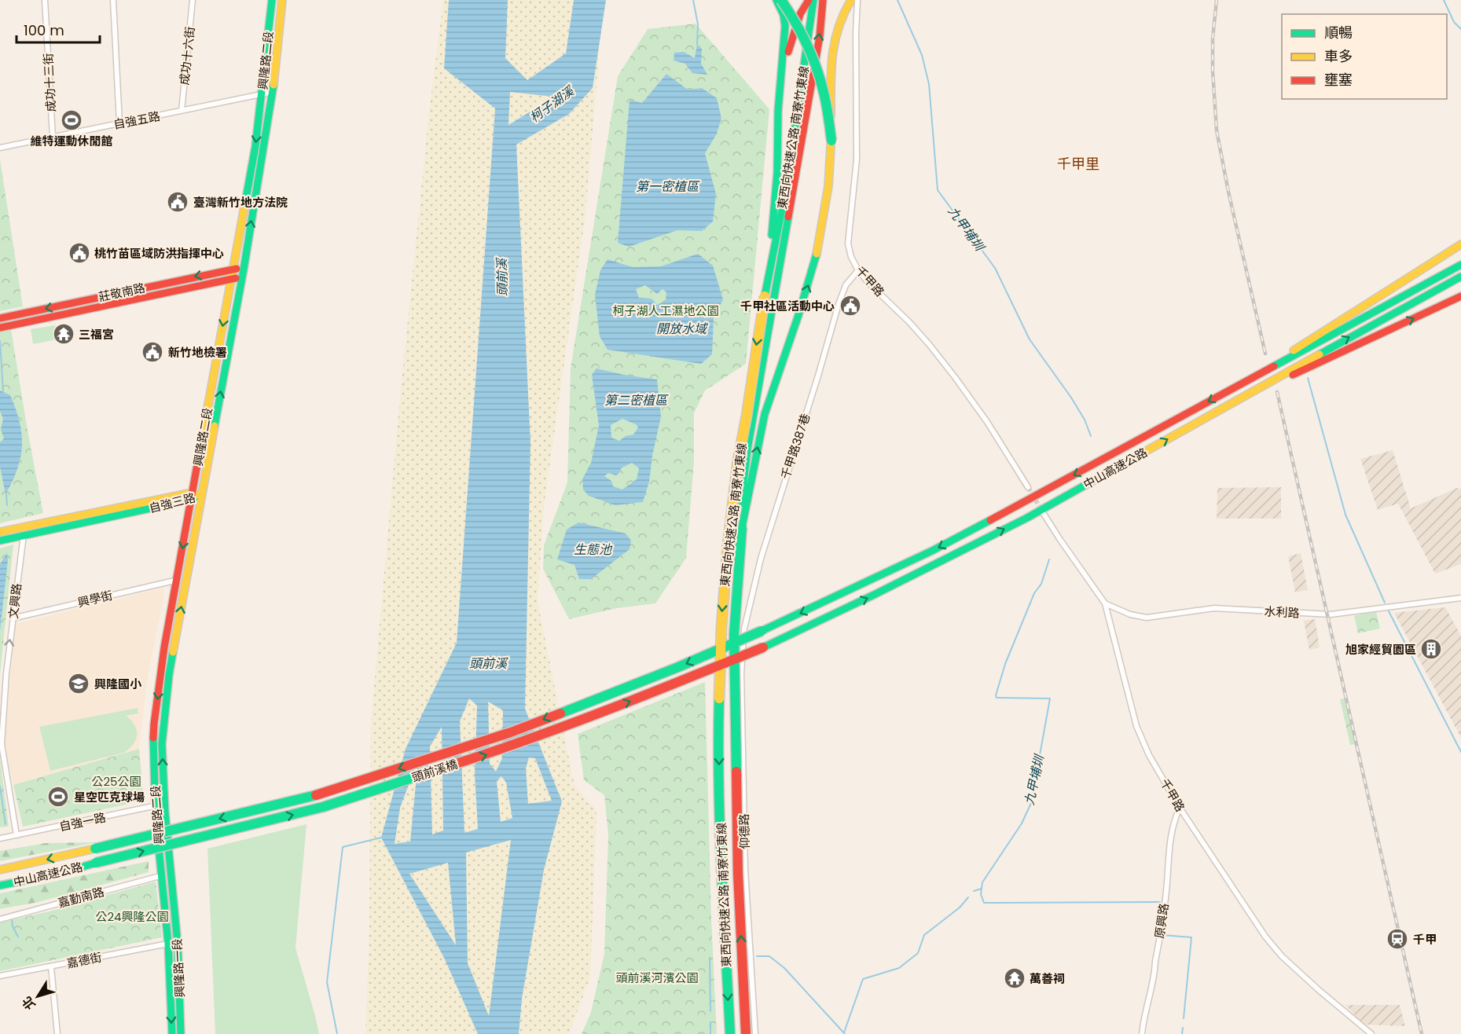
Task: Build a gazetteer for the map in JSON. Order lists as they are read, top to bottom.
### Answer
{
  "streets": {
    "main road": [
      "興隆路二段",
      "東西向快速公路 南寮竹東線",
      "莊敬南路",
      "中山高速公路",
      "自強三路",
      "頭前溪橋",
      "興隆路一段"
    ],
    "street": [
      "成功十六街",
      "成功十三街",
      "自強五路",
      "千甲路",
      "千甲路387巷",
      "興學街",
      "文興路",
      "水利路",
      "自強一路",
      "仰德路",
      "嘉勤南路",
      "原興路",
      "嘉德街"
    ]
  },
  "crossings": [
    ["成功十六街", "自強五路"],
    ["興隆路二段", "自強五路"],
    ["興隆路二段", "莊敬南路"],
    ["興隆路二段", "自強三路"],
    ["興隆路二段", "興學街"],
    ["興隆路二段", "自強一路"],
    ["興隆路二段", "嘉勤南路"],
    ["興隆路二段", "興隆路一段"],
    ["成功十三街", "自強五路"],
    ["千甲路", "千甲路387巷"],
    ["千甲路", "水利路"],
    ["千甲路", "原興路"],
    ["千甲路387巷", "仰德路"],
    ["中山高速公路", "頭前溪橋"],
    ["自強三路", "文興路"],
    ["興學街", "文興路"],
    ["文興路", "自強一路"],
    ["嘉勤南路", "興隆路一段"],
    ["嘉德街", "興隆路一段"]
  ],
  "one_way": ["文興路"],
  "districts": ["千甲里"],
  "water": [
    "柯子湖溪",
    "第一密植區",
    "九甲埔圳",
    "頭前溪",
    "開放水域",
    "第二密植區",
    "生態池"
  ],
  "parks": [
    "柯子湖人工濕地公園",
    "公25公園",
    "公24興隆公園",
    "頭前溪河濱公園"
  ],
  "places": {
    "sports": ["維特運動休閒館", "星空匹克球場"],
    "public building": [
      "臺灣新竹地方法院",
      "桃竹苗區域防洪指揮中心",
      "千甲社區活動中心",
      "新竹地檢署"
    ],
    "temple": ["三福宮", "萬善祠"],
    "building": ["旭家經貿園區"],
    "school or university": ["興隆國小"],
    "station": ["千甲"]
  },
  "legend": ["順暢", "車多", "壅塞"],
  "scale_bar": "100 m",
  "north": "bottom left"
}
